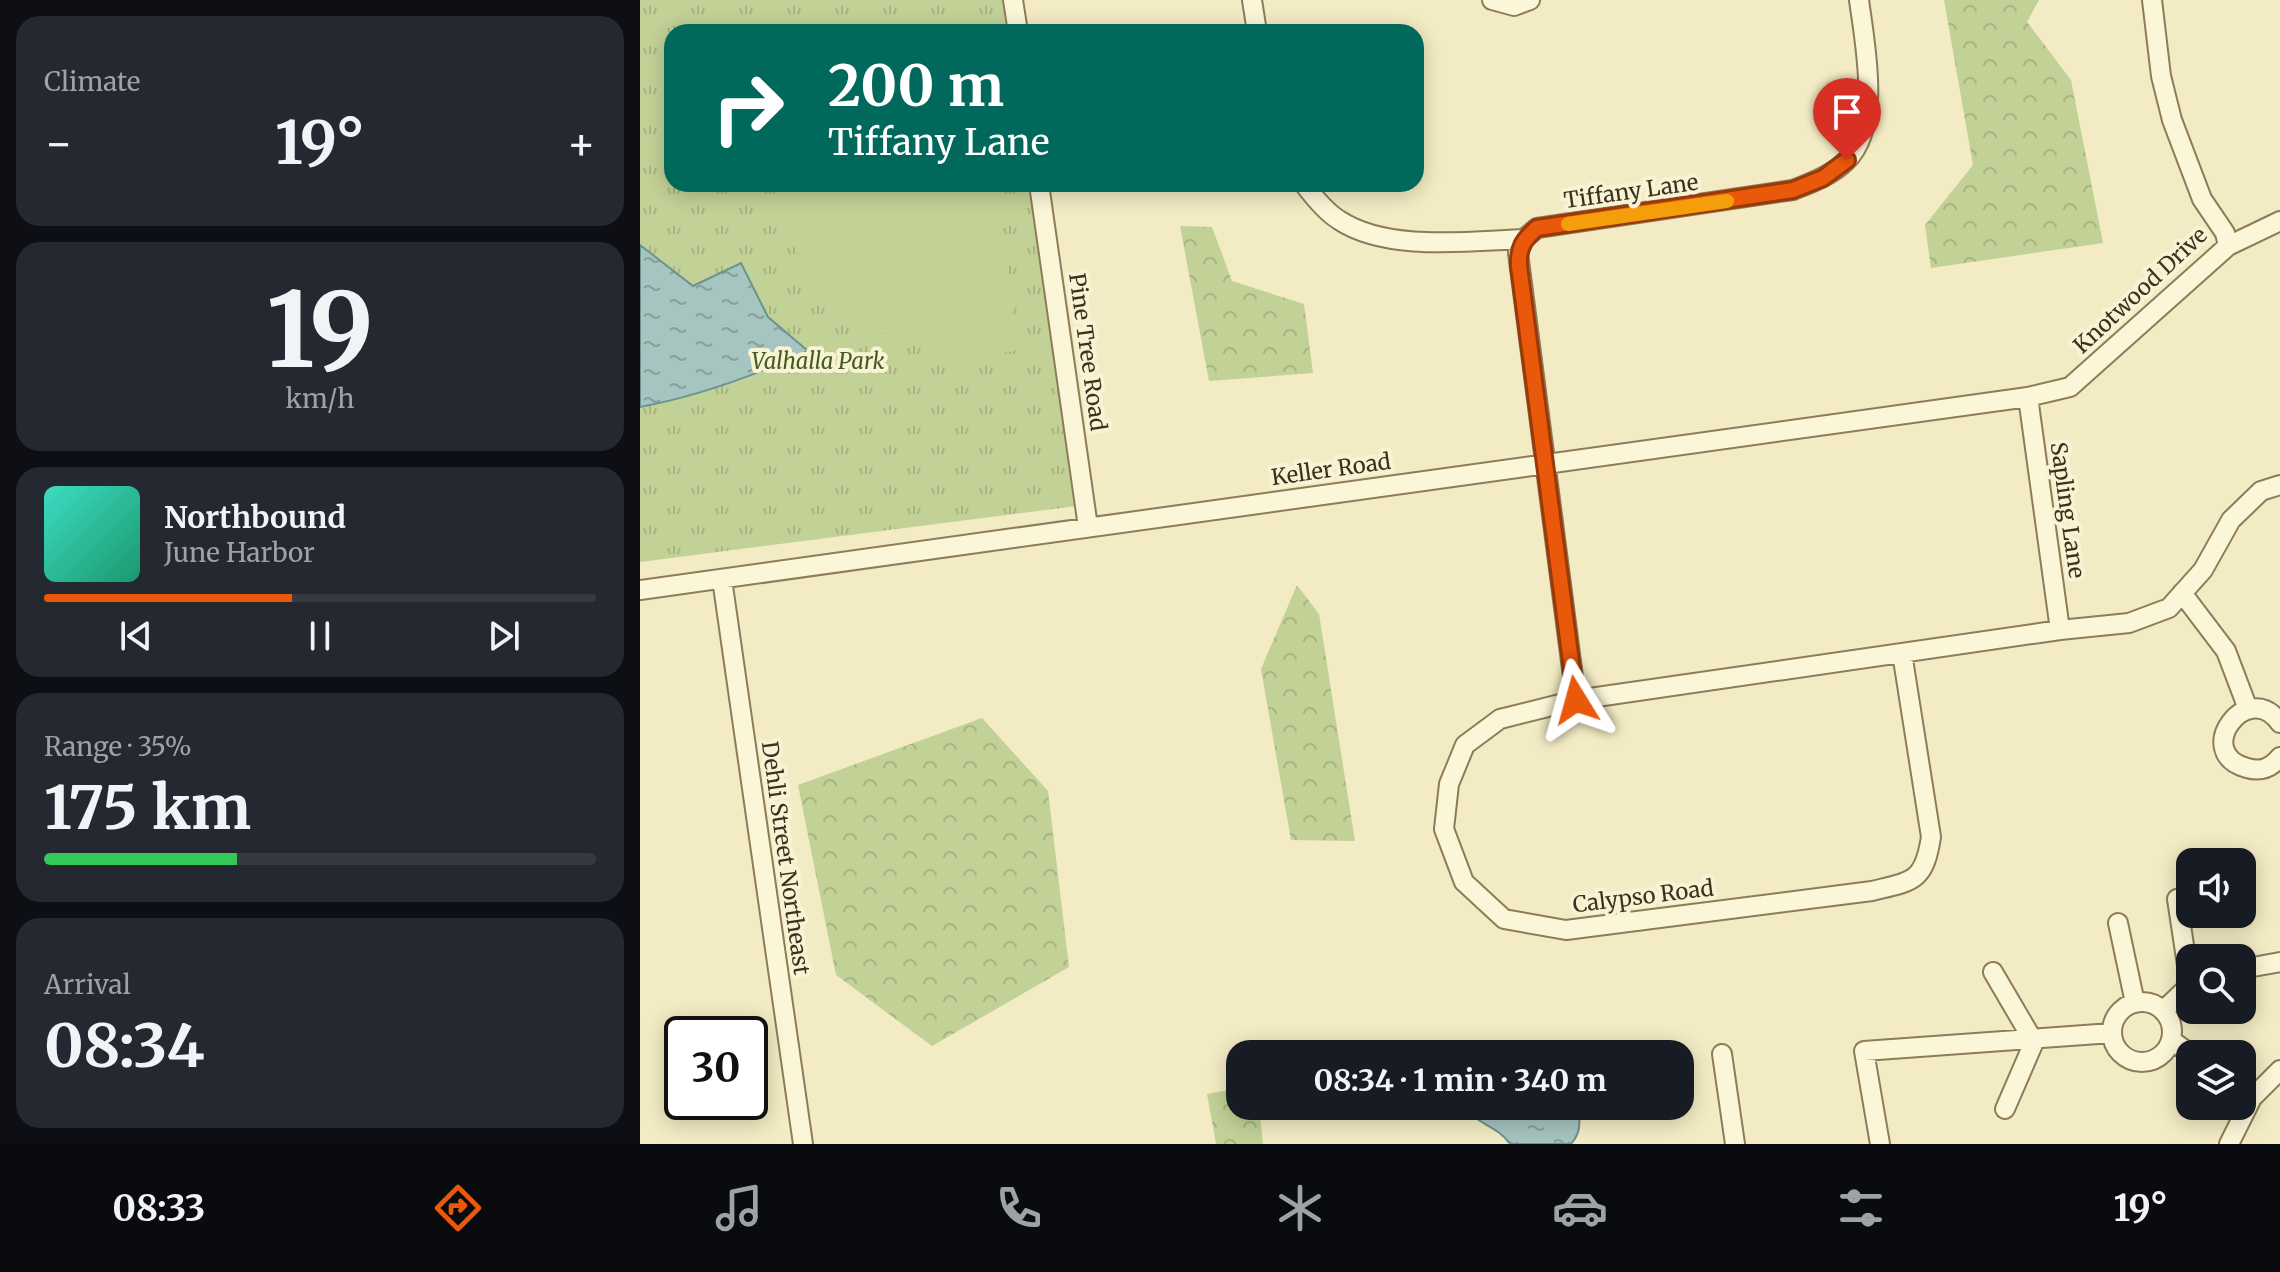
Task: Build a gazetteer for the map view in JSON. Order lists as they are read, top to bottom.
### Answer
{
  "streets": {
    "street": [
      "Tiffany Lane",
      "Knotwood Drive",
      "Pine Tree Road",
      "Keller Road",
      "Sapling Lane",
      "Dehli Street Northeast",
      "Calypso Road"
    ]
  },
  "crossings": [
    ["Knotwood Drive", "Keller Road"],
    ["Knotwood Drive", "Sapling Lane"],
    ["Pine Tree Road", "Keller Road"],
    ["Keller Road", "Sapling Lane"],
    ["Keller Road", "Dehli Street Northeast"],
    ["Sapling Lane", "Calypso Road"]
  ],
  "parks": ["Valhalla Park"],
  "page": {
    "tile": [
      "Climate",
      ["19", "km/h"],
      ["Range · 35%", "175 km"],
      ["Arrival", "08:34"]
    ],
    "turn": ["200 m", "Tiffany Lane"],
    "heat": ["−", "19°", "+"],
    "song": ["Northbound", "June Harbor"],
    "limit": "30",
    "trip": "08:34 · 1 min · 340 m",
    "tabs": ["08:33", "19°"]
  }
}
